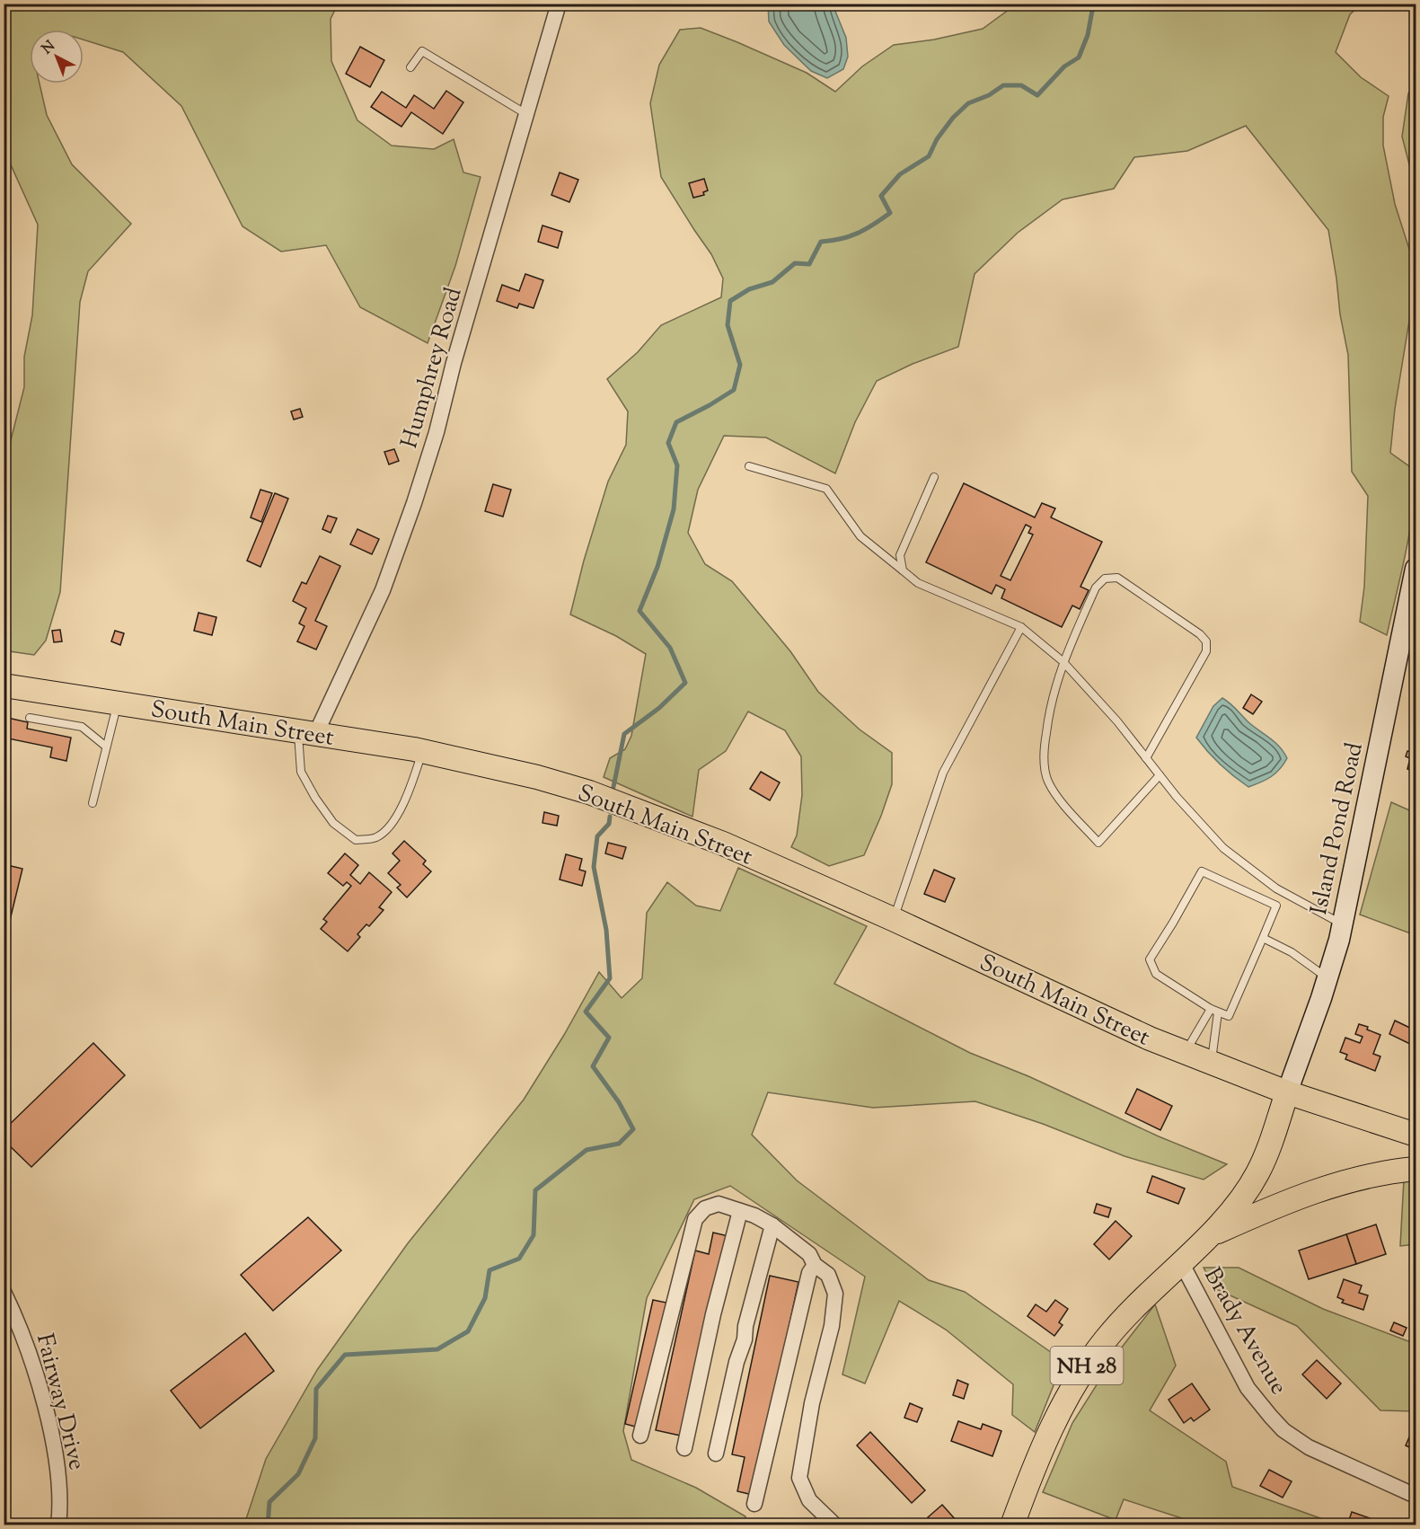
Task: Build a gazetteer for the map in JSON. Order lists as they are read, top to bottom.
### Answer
{
  "streets": {
    "main road": ["South Main Street", "NH 28"],
    "street": [
      "Humphrey Road",
      "Island Pond Road",
      "Brady Avenue",
      "Fairway Drive"
    ]
  },
  "crossings": [
    ["Humphrey Road", "South Main Street"],
    ["South Main Street", "Island Pond Road"],
    ["South Main Street", "NH 28"],
    ["Island Pond Road", "NH 28"],
    ["Brady Avenue", "NH 28"]
  ],
  "north": "top left"
}
